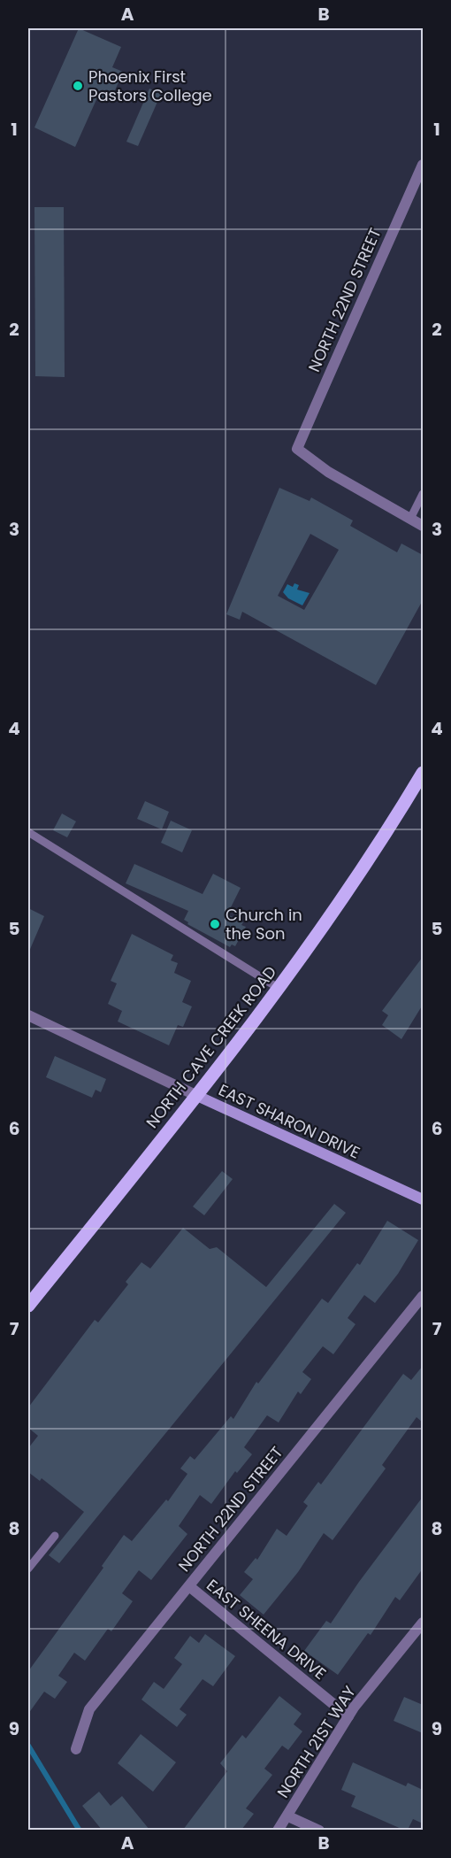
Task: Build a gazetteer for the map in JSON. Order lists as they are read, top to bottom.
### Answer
{
  "streets": {
    "main road": ["NORTH CAVE CREEK ROAD"],
    "street": [
      "NORTH 22ND STREET",
      "EAST SHARON DRIVE",
      "EAST SHEENA DRIVE",
      "NORTH 21ST WAY"
    ]
  },
  "crossings": [
    ["NORTH 22ND STREET", "EAST SHEENA DRIVE"],
    ["NORTH CAVE CREEK ROAD", "EAST SHARON DRIVE"],
    ["EAST SHEENA DRIVE", "NORTH 21ST WAY"]
  ],
  "places": ["Phoenix First Pastors College", "Church in the Son"],
  "grid": {
    "columns": ["A", "B"],
    "rows": [
      "1",
      "2",
      "3",
      "4",
      "5",
      "6",
      "7",
      "8",
      "9"
    ]
  }
}
